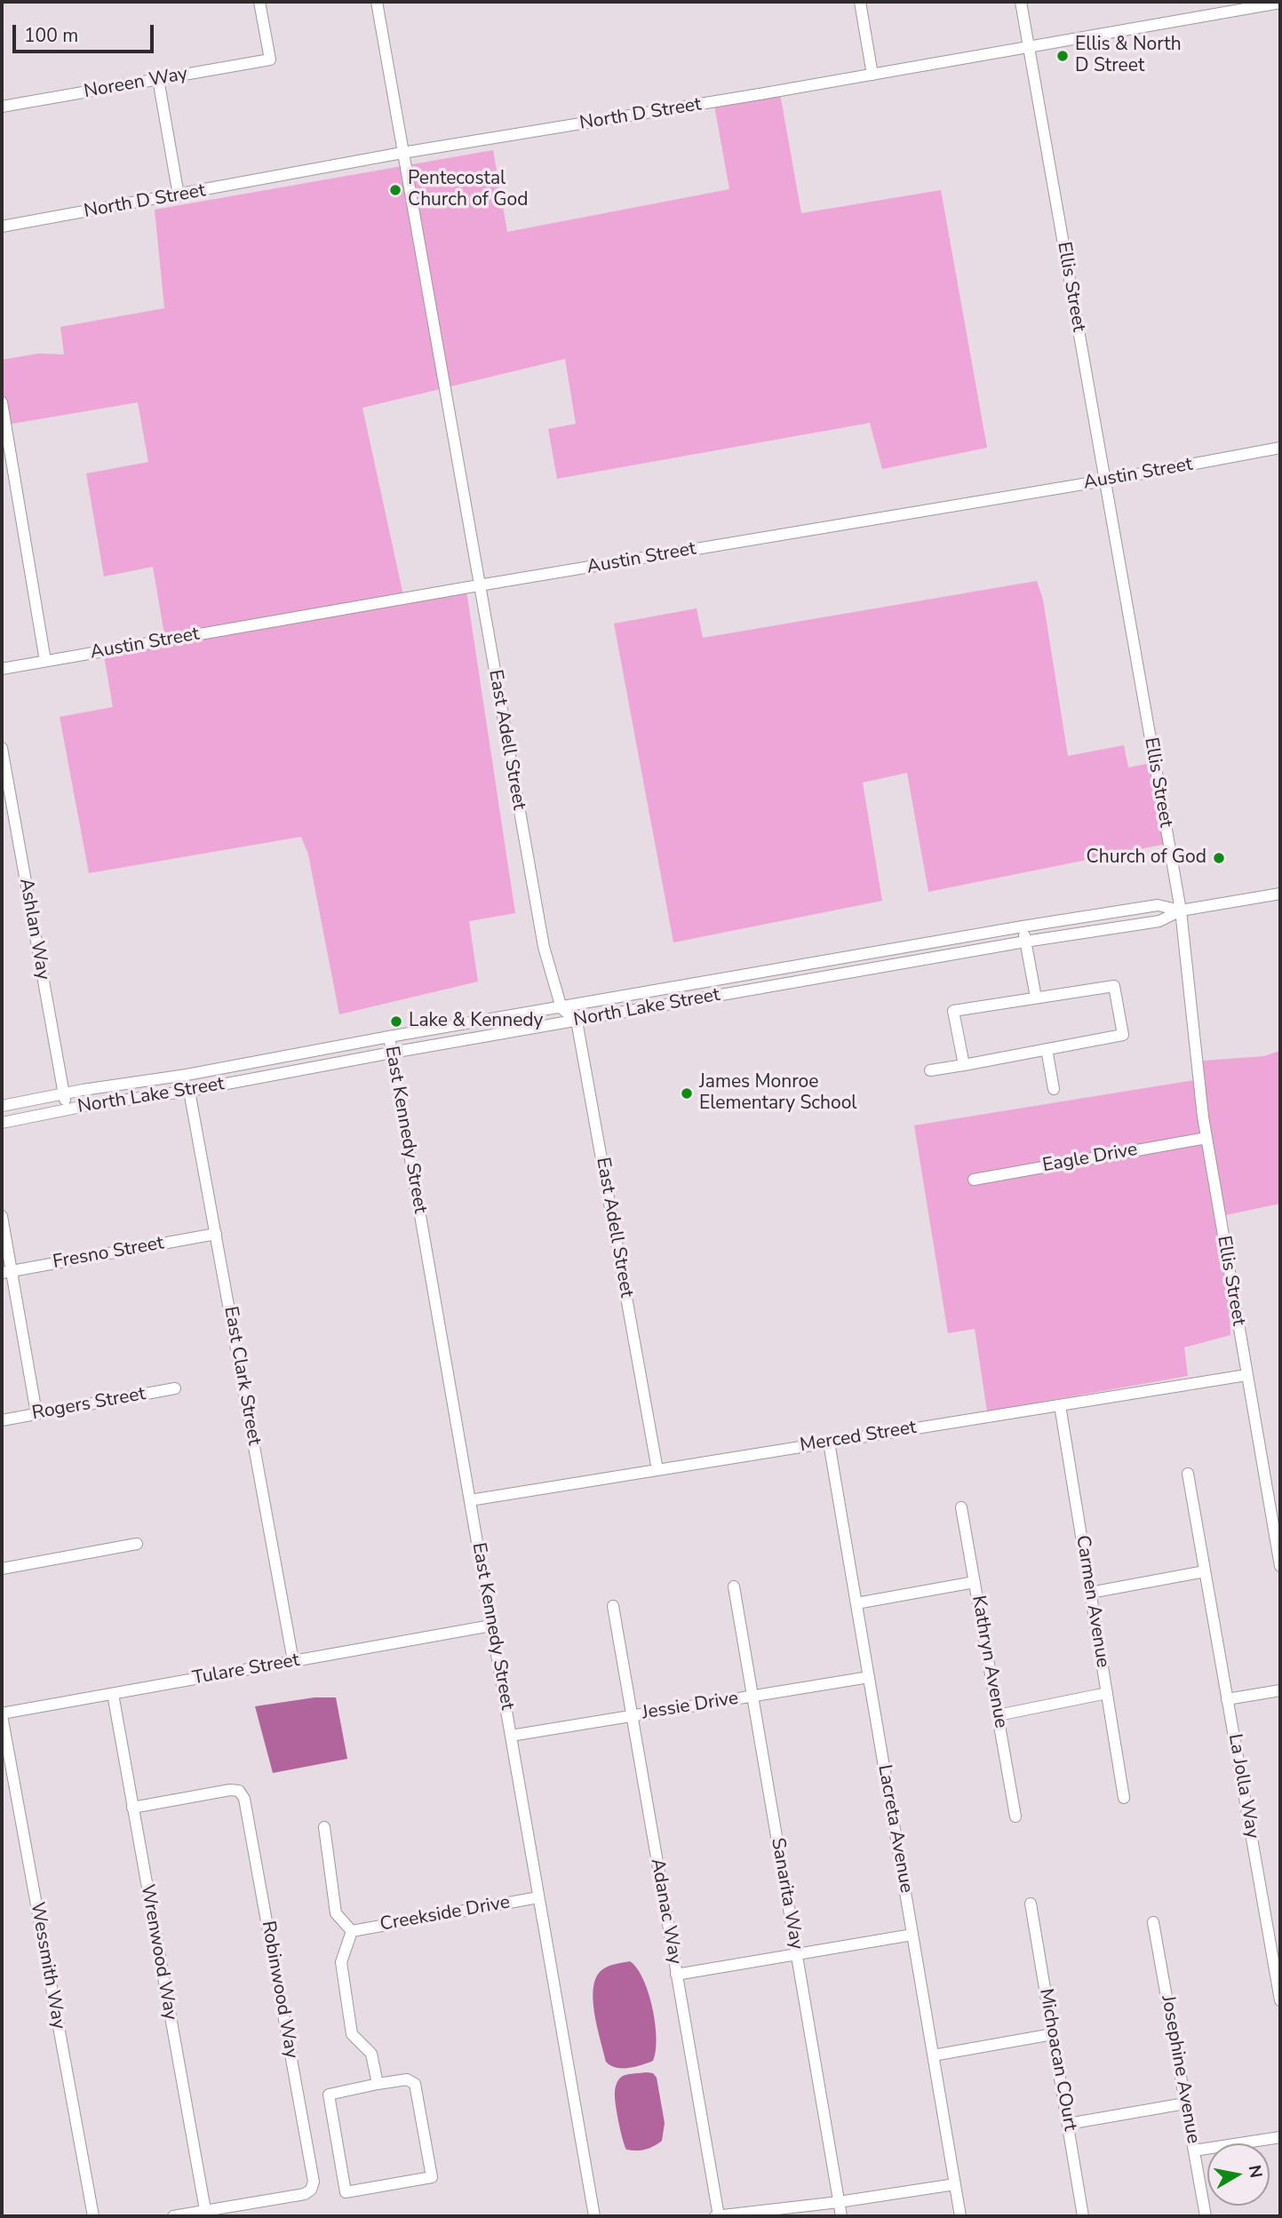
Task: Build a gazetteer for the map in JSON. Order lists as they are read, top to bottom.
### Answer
{
  "streets": {
    "street": [
      "Noreen Way",
      "North D Street",
      "Ellis Street",
      "Austin Street",
      "East Adell Street",
      "Ashlan Way",
      "North Lake Street",
      "East Kennedy Street",
      "Eagle Drive",
      "Fresno Street",
      "East Clark Street",
      "Rogers Street",
      "Merced Street",
      "Carmen Avenue",
      "Kathryn Avenue",
      "Tulare Street",
      "Jessie Drive",
      "La Jolla Way",
      "Lacreta Avenue",
      "Sanarita Way",
      "Adanac Way",
      "Creekside Drive",
      "Wrenwood Way",
      "Wessmith Way",
      "Robinwood Way",
      "Michoacan COurt",
      "Josephine Avenue"
    ]
  },
  "crossings": [
    ["North D Street", "Ellis Street"],
    ["North D Street", "East Adell Street"],
    ["Ellis Street", "Austin Street"],
    ["Ellis Street", "North Lake Street"],
    ["Ellis Street", "Eagle Drive"],
    ["Ellis Street", "Merced Street"],
    ["Austin Street", "East Adell Street"],
    ["East Adell Street", "North Lake Street"],
    ["East Adell Street", "Merced Street"],
    ["Ashlan Way", "North Lake Street"],
    ["North Lake Street", "East Kennedy Street"],
    ["North Lake Street", "East Clark Street"],
    ["East Kennedy Street", "Merced Street"],
    ["East Kennedy Street", "Tulare Street"],
    ["East Kennedy Street", "Jessie Drive"],
    ["East Kennedy Street", "Creekside Drive"],
    ["Fresno Street", "East Clark Street"],
    ["East Clark Street", "Tulare Street"],
    ["Merced Street", "Carmen Avenue"],
    ["Merced Street", "Lacreta Avenue"],
    ["Tulare Street", "Wrenwood Way"],
    ["Tulare Street", "Wessmith Way"],
    ["Jessie Drive", "Lacreta Avenue"],
    ["Jessie Drive", "Sanarita Way"],
    ["Jessie Drive", "Adanac Way"],
    ["Wrenwood Way", "Robinwood Way"]
  ],
  "places": [
    "Ellis & North D Street",
    "Pentecostal Church of God",
    "Church of God",
    "Lake & Kennedy",
    "James Monroe Elementary School"
  ],
  "scale_bar": "100 m",
  "north": "right"
}
